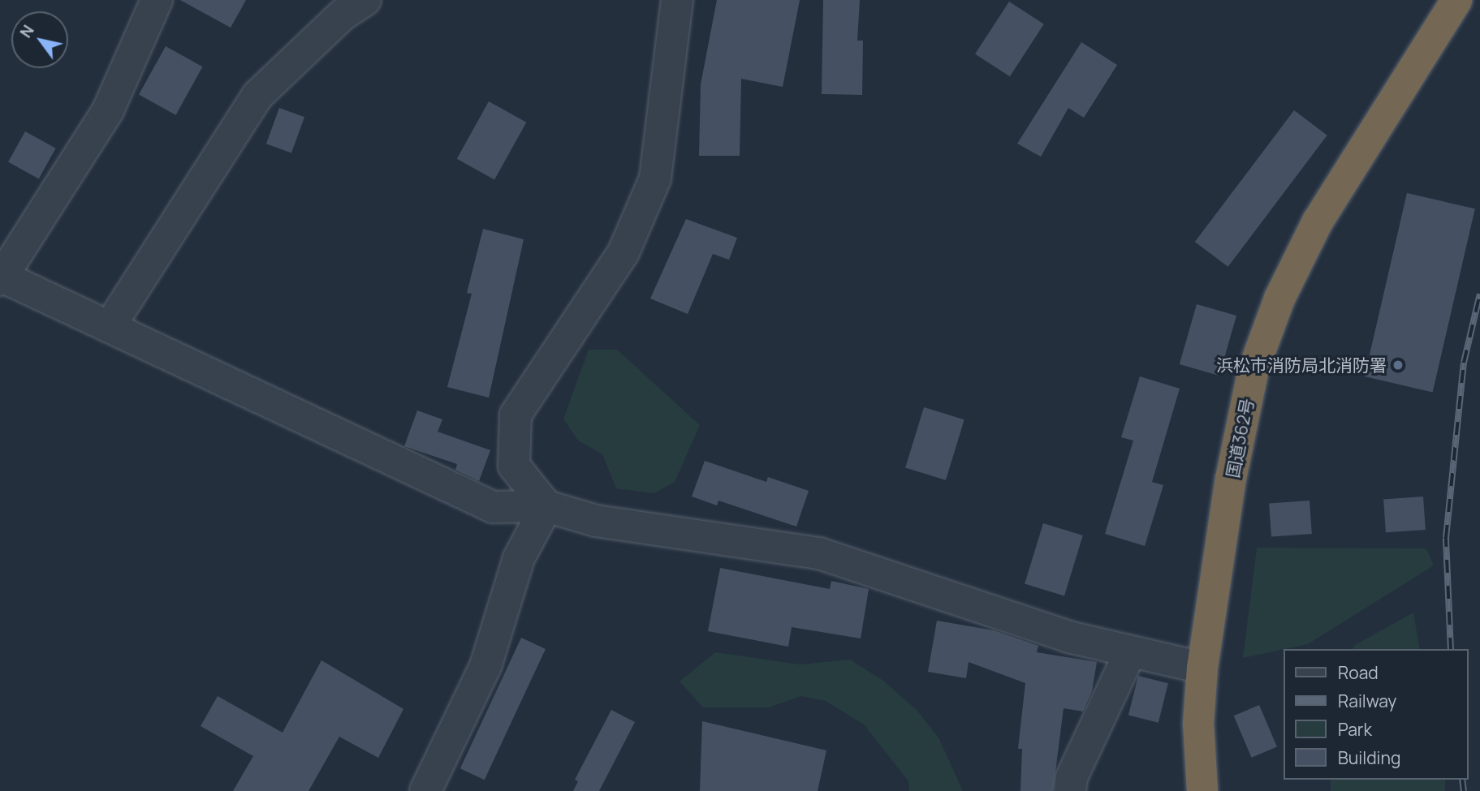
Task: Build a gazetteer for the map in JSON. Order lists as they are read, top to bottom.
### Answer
{
  "streets": {
    "highway": ["国道362号"]
  },
  "places": ["浜松市消防局北消防署"],
  "legend": [
    "Road",
    "Railway",
    "Park",
    "Building"
  ],
  "north": "top left"
}
